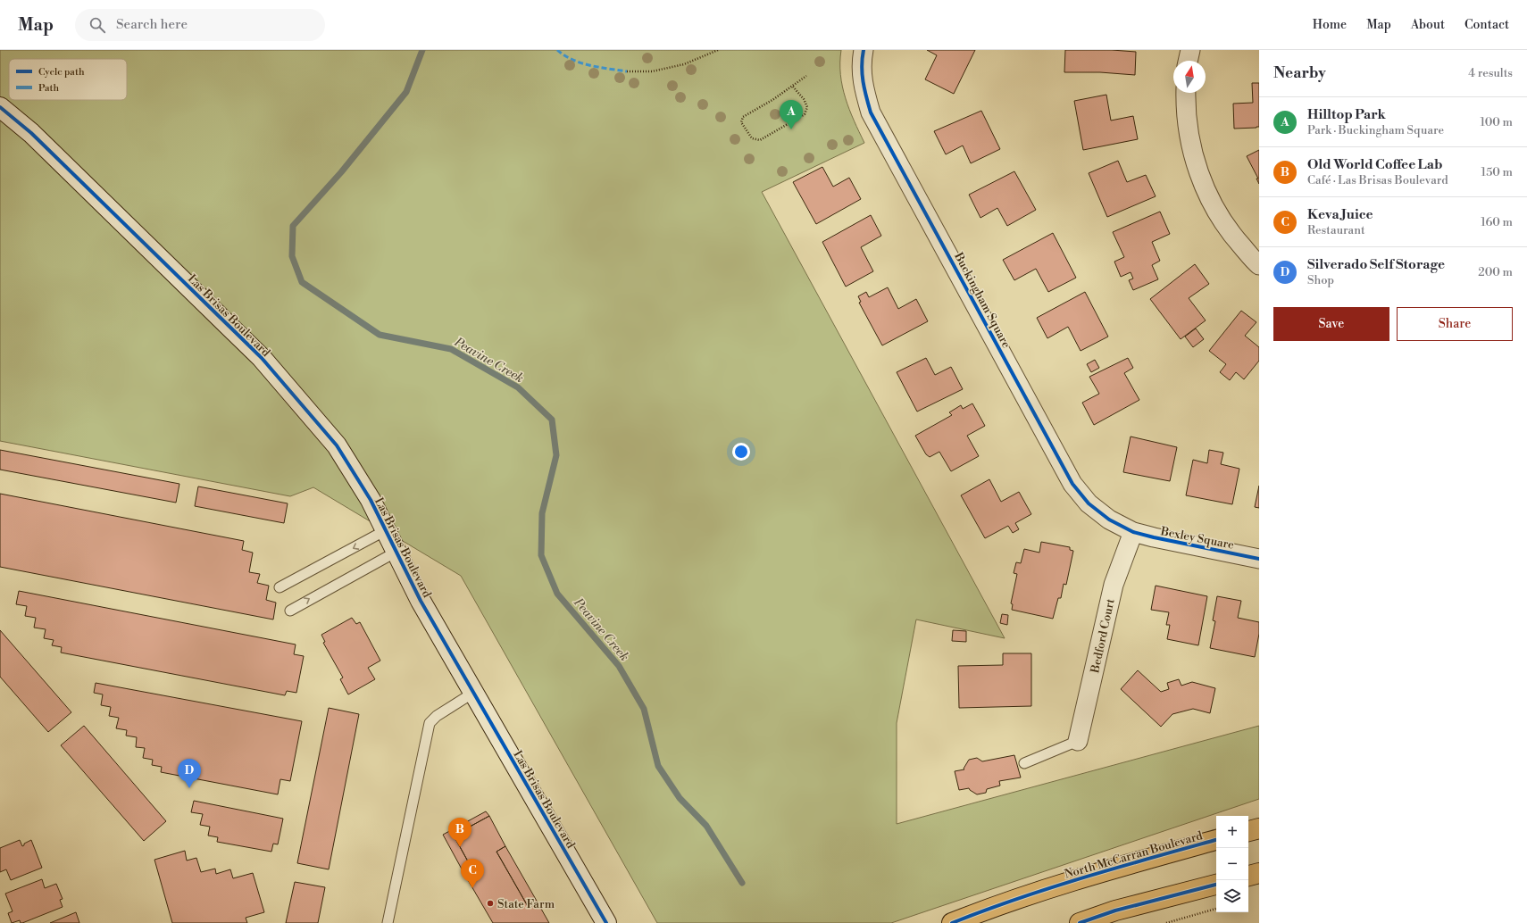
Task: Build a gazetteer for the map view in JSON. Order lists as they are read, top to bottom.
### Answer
{
  "streets": {
    "main road": ["North McCarran Boulevard"],
    "street": [
      "Buckingham Square",
      "Las Brisas Boulevard",
      "Bexley Square",
      "Bedford Court"
    ]
  },
  "crossings": [
    ["Buckingham Square", "Bexley Square"],
    ["Buckingham Square", "Bedford Court"],
    ["Bexley Square", "Bedford Court"]
  ],
  "water": ["Peavine Creek"],
  "places": ["State Farm"],
  "legend": ["Cycle path", "Path"],
  "north": "top",
  "page": {
    "header": "Map",
    "search": "Search here",
    "nav": [
      "Home",
      "Map",
      "About",
      "Contact"
    ],
    "heading": ["Nearby", "4 results"],
    "list": [
      {
        "mark": "A",
        "name": "Hilltop Park",
        "note": "Park · Buckingham Square",
        "value": "100 m"
      },
      {
        "mark": "B",
        "name": "Old World Coffee Lab",
        "note": "Café · Las Brisas Boulevard",
        "value": "150 m"
      },
      {
        "mark": "C",
        "name": "Keva Juice",
        "note": "Restaurant",
        "value": "160 m"
      },
      {
        "mark": "D",
        "name": "Silverado Self Storage",
        "note": "Shop",
        "value": "200 m"
      }
    ],
    "pins": [
      "A",
      "D",
      "B",
      "C"
    ],
    "buttons": ["Save", "Share"],
    "map_buttons": ["+", "−"]
  }
}
